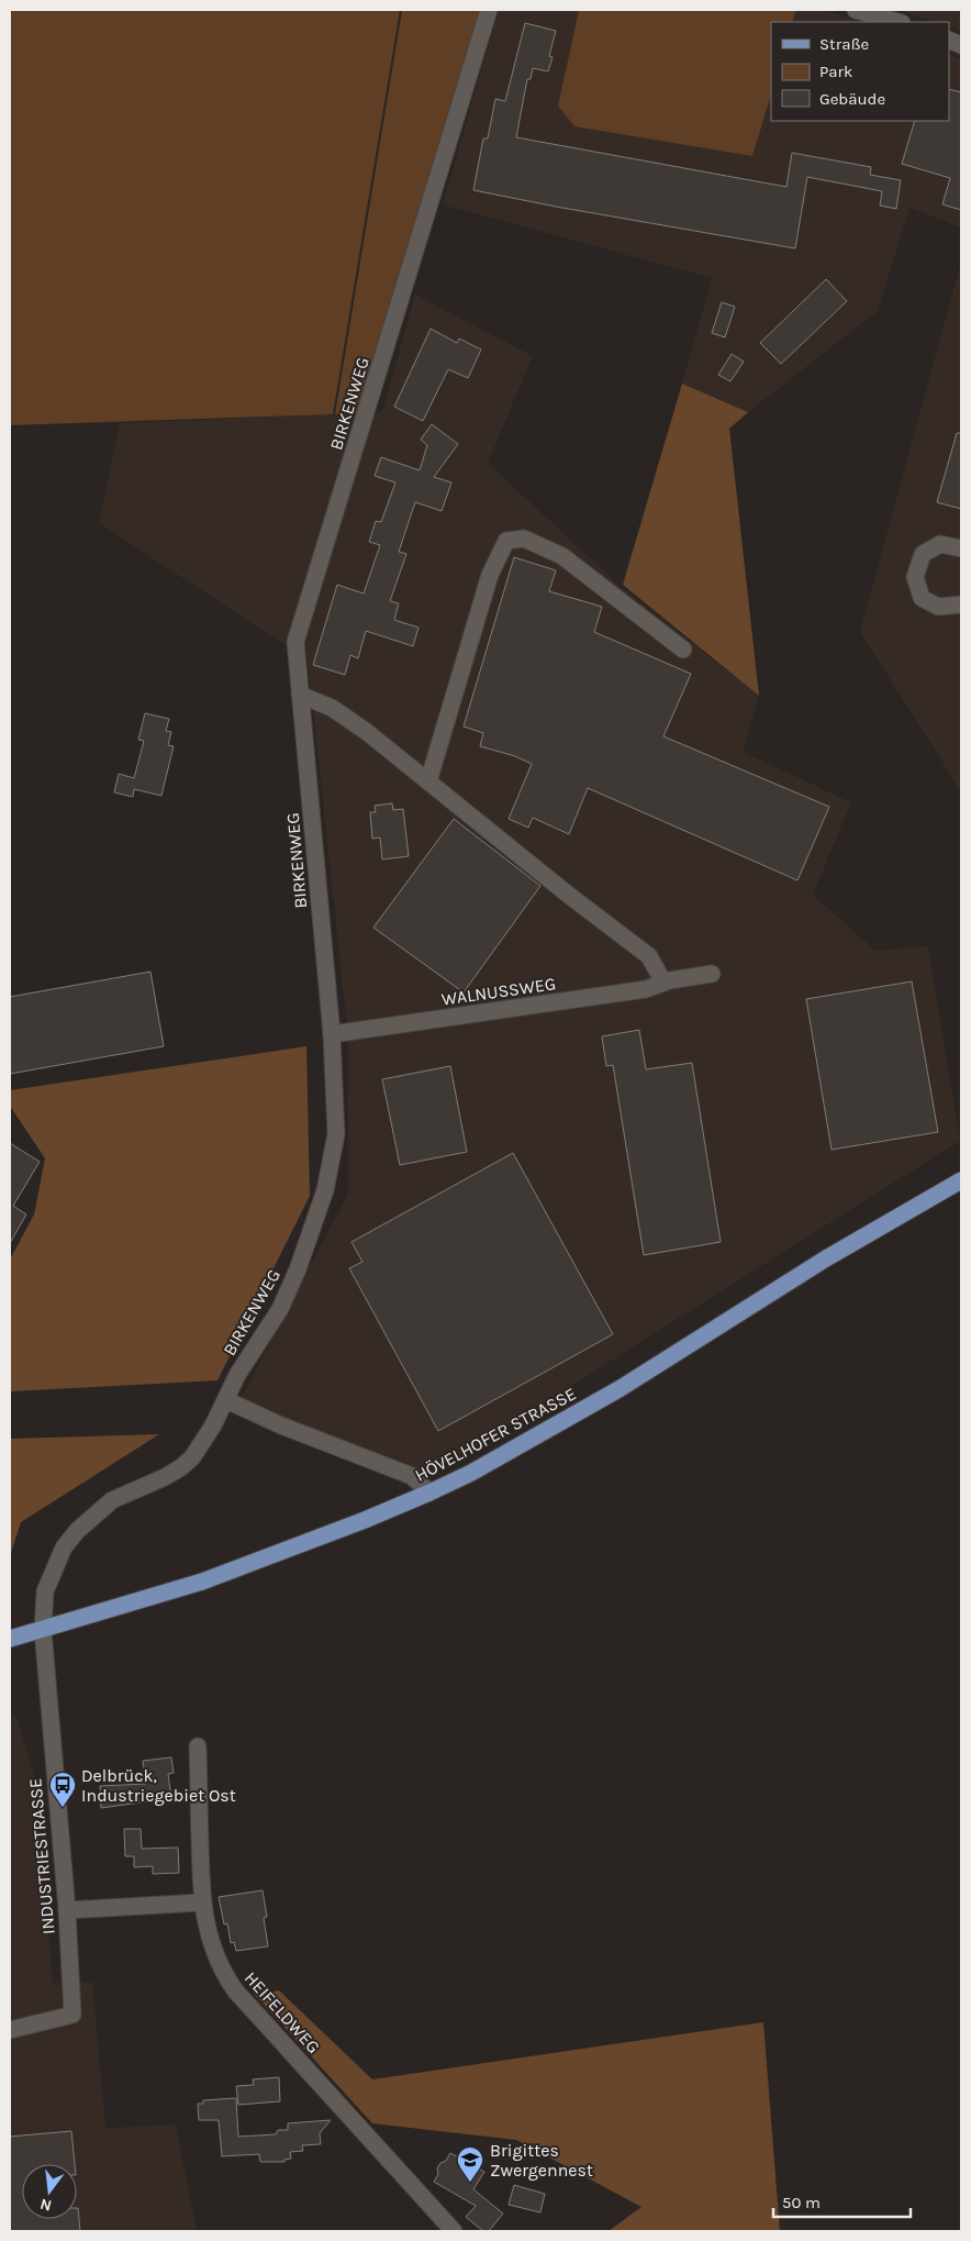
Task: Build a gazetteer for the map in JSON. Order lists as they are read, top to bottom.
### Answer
{
  "streets": {
    "main road": ["HÖVELHOFER STRASSE"],
    "street": [
      "BIRKENWEG",
      "WALNUSSWEG",
      "INDUSTRIESTRASSE",
      "HEIFELDWEG"
    ]
  },
  "crossings": [
    ["BIRKENWEG", "WALNUSSWEG"],
    ["BIRKENWEG", "HÖVELHOFER STRASSE"],
    ["BIRKENWEG", "INDUSTRIESTRASSE"],
    ["HÖVELHOFER STRASSE", "INDUSTRIESTRASSE"]
  ],
  "places": {
    "bus stop": ["Delbrück, Industriegebiet Ost"],
    "school or university": ["Brigittes Zwergennest"]
  },
  "legend": ["Straße", "Park", "Gebäude"],
  "scale_bar": "50 m",
  "north": "bottom"
}
